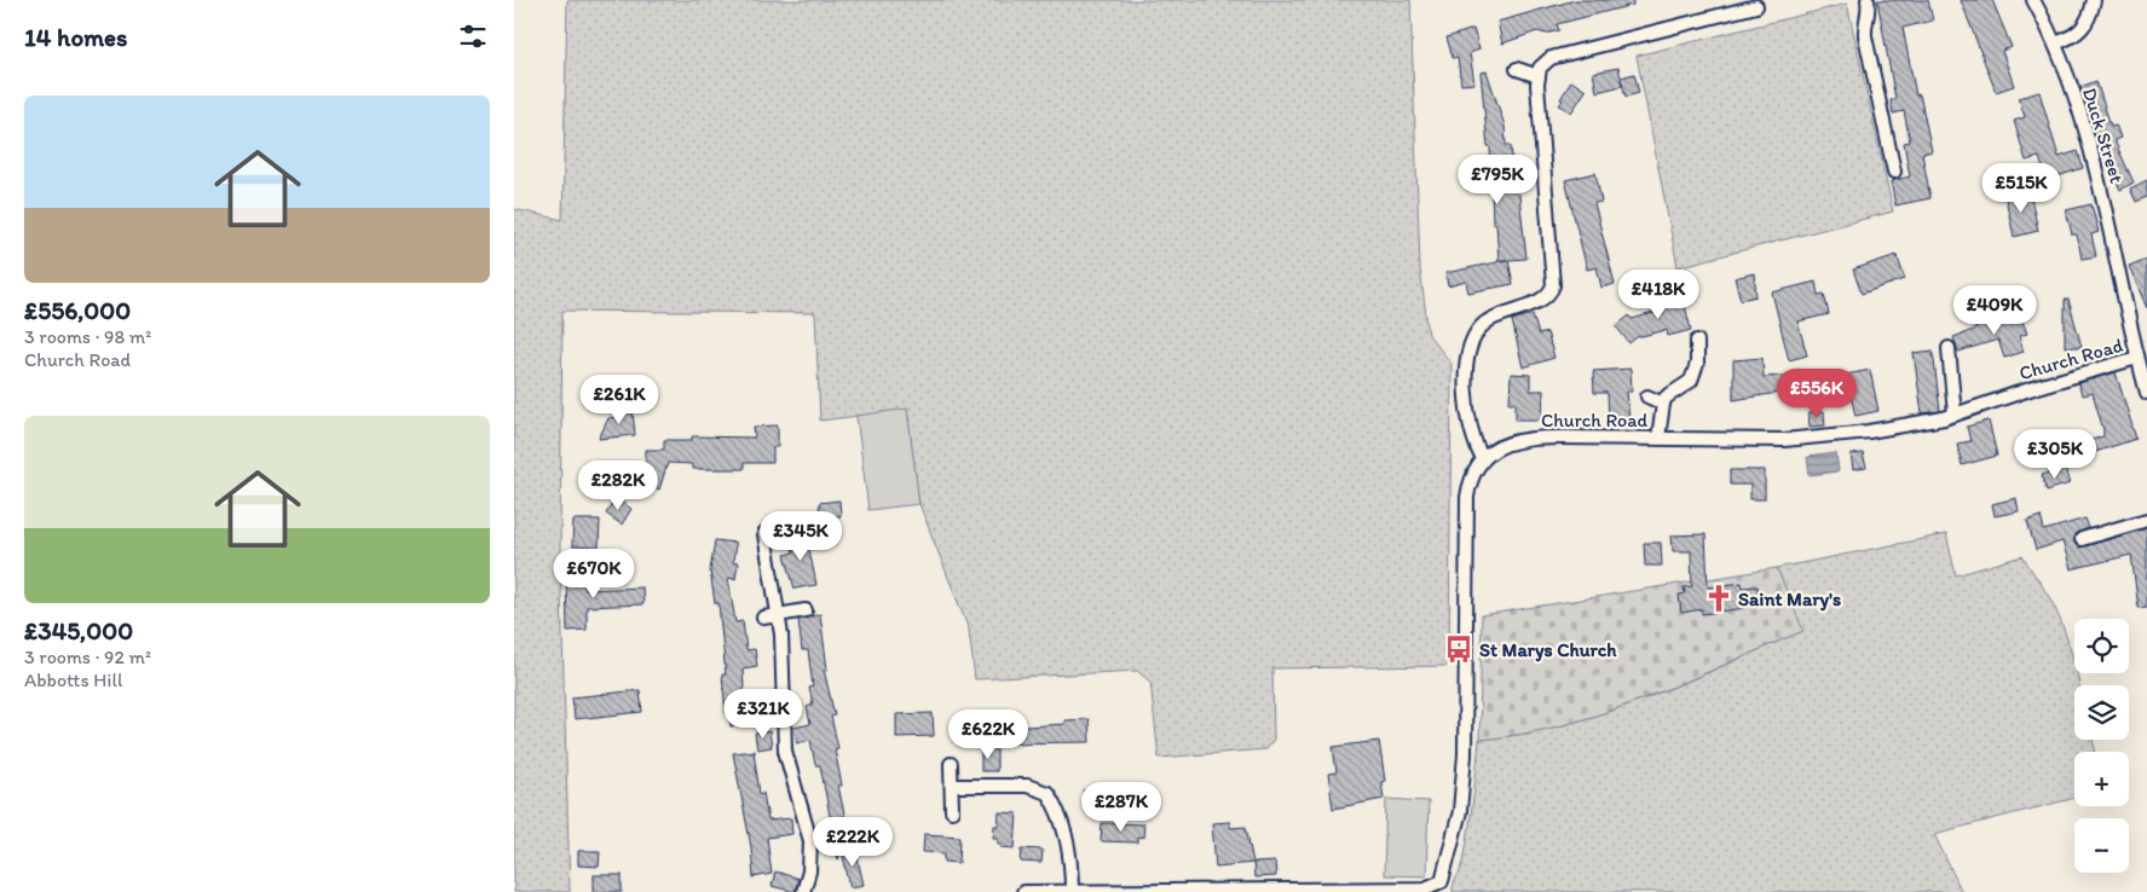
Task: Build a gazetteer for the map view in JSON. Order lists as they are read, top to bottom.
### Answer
{
  "streets": {
    "street": ["Duck Street", "Church Road"]
  },
  "crossings": [
    ["Duck Street", "Church Road"]
  ],
  "places": {
    "church": ["Saint Mary's"],
    "bus stop": ["St Marys Church"]
  },
  "page": {
    "heading": "14 homes",
    "list": [
      {
        "name": "£556,000",
        "note": "3 rooms · 98 m² · Church Road"
      },
      {
        "name": "£345,000",
        "note": "3 rooms · 92 m² · Abbotts Hill"
      }
    ],
    "price": [
      "£795K",
      "£515K",
      "£418K",
      "£409K",
      "£556K",
      "£261K",
      "£305K",
      "£282K",
      "£345K",
      "£670K",
      "£321K",
      "£622K",
      "£287K",
      "£222K"
    ],
    "map_buttons": ["+", "−"]
  }
}
